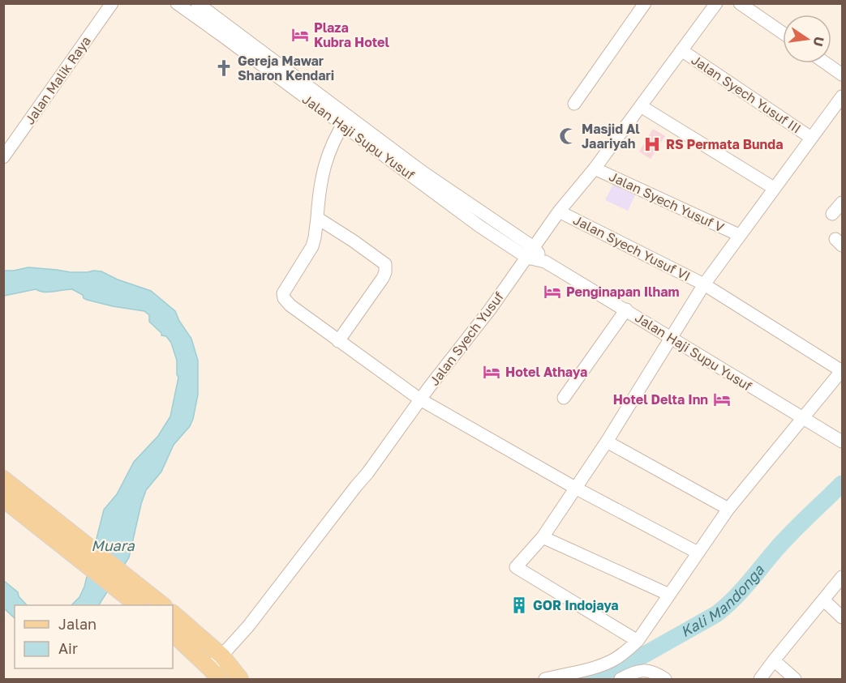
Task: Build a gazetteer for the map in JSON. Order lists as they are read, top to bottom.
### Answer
{
  "streets": {
    "street": [
      "Jalan Malik Raya",
      "Jalan Syech Yusuf III",
      "Jalan Haji Supu Yusuf",
      "Jalan Syech Yusuf V",
      "Jalan Syech Yusuf VI",
      "Jalan Syech Yusuf"
    ]
  },
  "crossings": [
    ["Jalan Syech Yusuf III", "Jalan Syech Yusuf"],
    ["Jalan Haji Supu Yusuf", "Jalan Syech Yusuf"],
    ["Jalan Syech Yusuf V", "Jalan Syech Yusuf"],
    ["Jalan Syech Yusuf VI", "Jalan Syech Yusuf"]
  ],
  "water": ["Muara", "Kali Mandonga"],
  "places": {
    "hotel": [
      "Plaza Kubra Hotel",
      "Penginapan Ilham",
      "Hotel Athaya",
      "Hotel Delta Inn"
    ],
    "church": ["Gereja Mawar Sharon Kendari"],
    "mosque": ["Masjid Al Jaariyah"],
    "hospital": ["RS Permata Bunda"],
    "building": ["GOR Indojaya"]
  },
  "legend": ["Jalan", "Air"],
  "north": "right"
}
